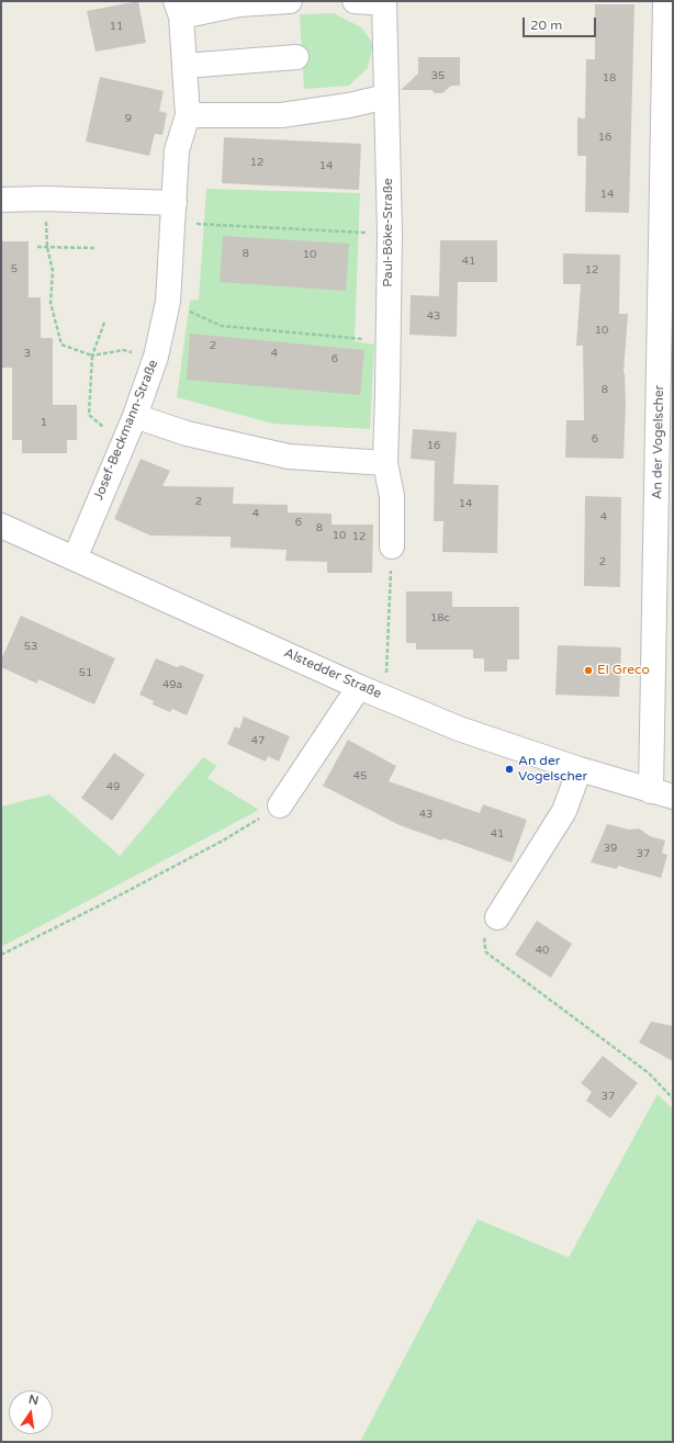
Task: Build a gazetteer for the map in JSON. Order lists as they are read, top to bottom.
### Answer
{
  "streets": {
    "street": [
      "Paul-Böke-Straße",
      "Josef-Beckmann-Straße",
      "An der Vogelscher",
      "Alstedder Straße"
    ]
  },
  "crossings": [
    ["Josef-Beckmann-Straße", "Alstedder Straße"],
    ["An der Vogelscher", "Alstedder Straße"]
  ],
  "places": ["El Greco", "An der Vogelscher"],
  "house_numbers": [
    "11",
    "35",
    "18",
    "9",
    "16",
    "12",
    "14",
    "14",
    "8",
    "10",
    "41",
    "5",
    "12",
    "43",
    "10",
    "2",
    "3",
    "4",
    "6",
    "8",
    "1",
    "6",
    "16",
    "2",
    "14",
    "4",
    "4",
    "6",
    "8",
    "10",
    "12",
    "2",
    "18c",
    "53",
    "51",
    "49a",
    "47",
    "45",
    "49",
    "43",
    "41",
    "39",
    "37",
    "40",
    "37"
  ],
  "scale_bar": "20 m",
  "north": "top"
}
